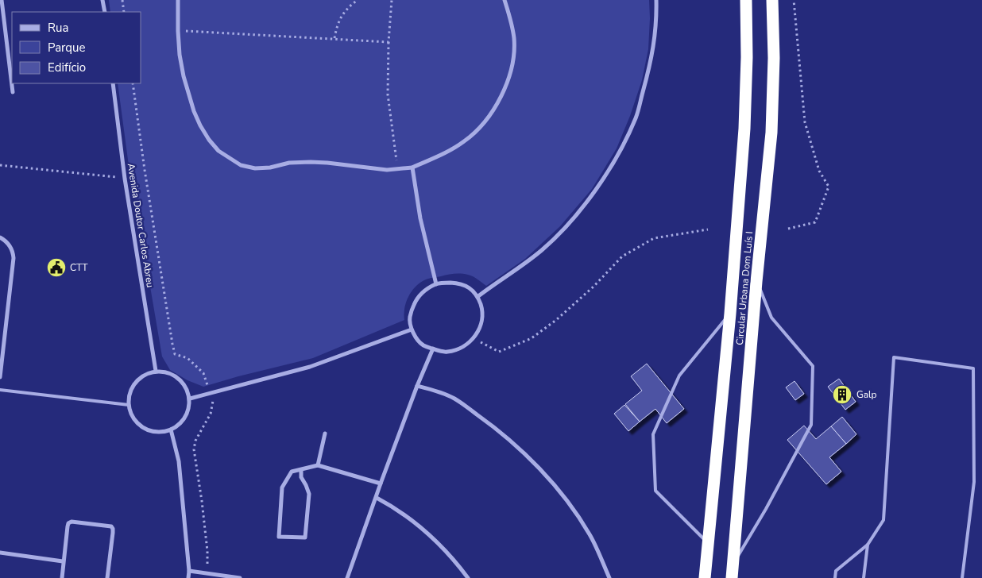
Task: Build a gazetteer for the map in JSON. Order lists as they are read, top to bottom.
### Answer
{
  "streets": {
    "highway": ["Circular Urbana Dom Luís I"],
    "street": ["Avenida Doutor Carlos Abreu"]
  },
  "places": {
    "public building": ["CTT"],
    "building": ["Galp"]
  },
  "legend": ["Rua", "Parque", "Edifício"]
}
